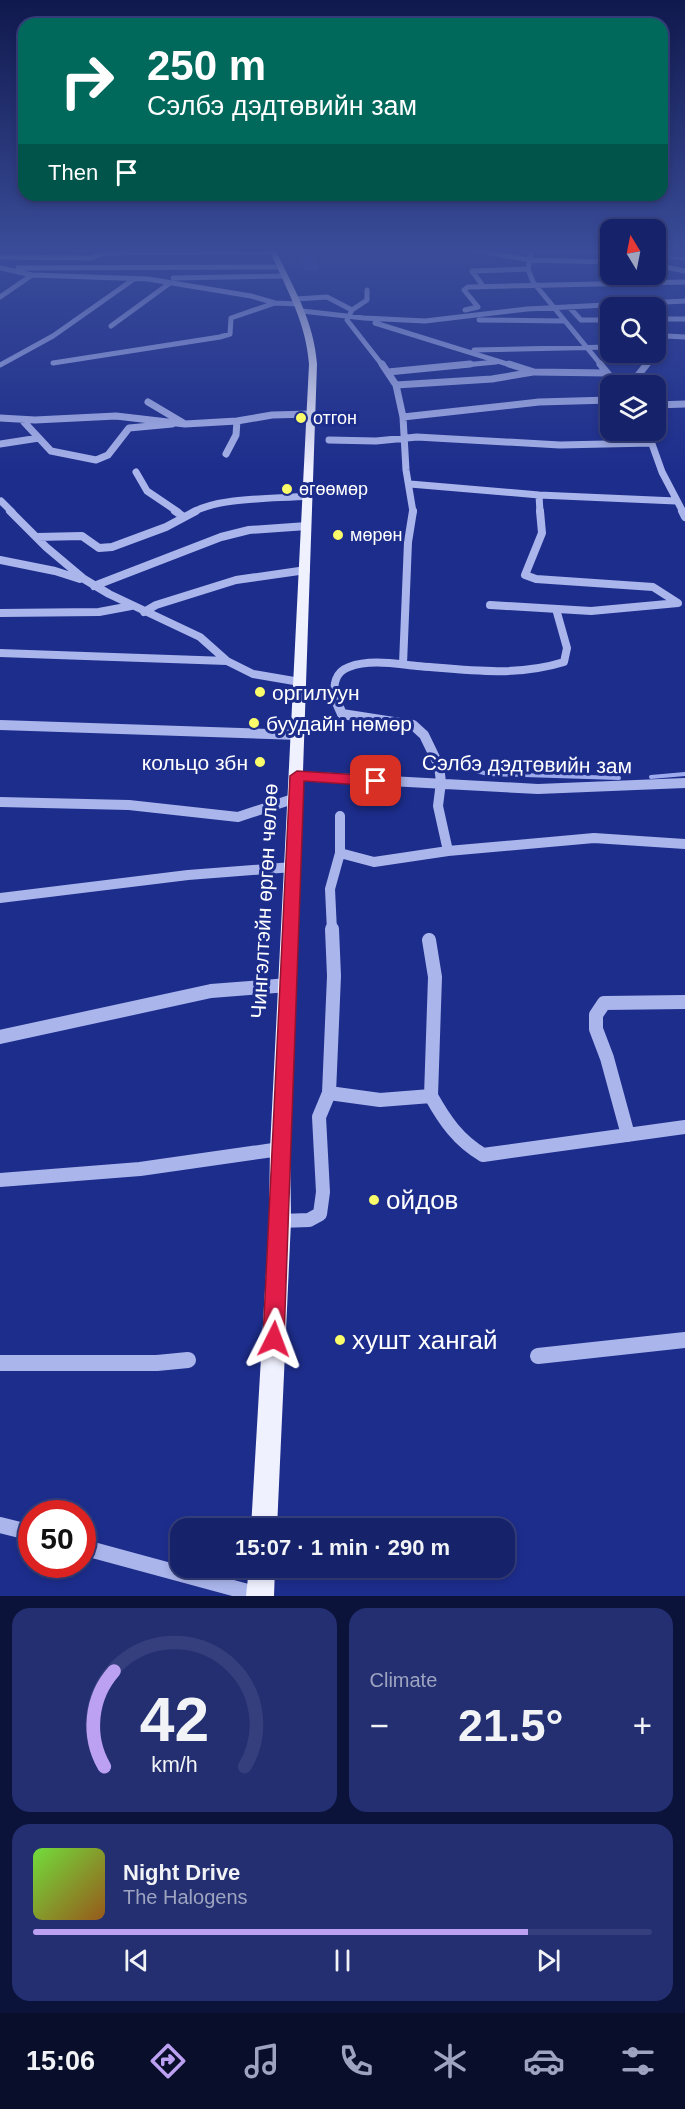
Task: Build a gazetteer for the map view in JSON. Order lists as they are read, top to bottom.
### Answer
{
  "streets": {
    "main road": ["Чингэлтэйн өргөн чөлөө"],
    "street": ["Сэлбэ дэдтөвийн зам"]
  },
  "crossings": [
    ["Сэлбэ дэдтөвийн зам", "Чингэлтэйн өргөн чөлөө"]
  ],
  "places": [
    "отгон",
    "өгөөмөр",
    "мөрөн",
    "оргилуун",
    "буудайн нөмөр",
    "кольцо збн",
    "ойдов",
    "хушт хангай"
  ],
  "north": "top",
  "page": {
    "turn": ["250 m", "Сэлбэ дэдтөвийн зам"],
    "then": "Then",
    "limit": "50",
    "trip": "15:07 · 1 min · 290 m",
    "tile": "Climate",
    "heat": ["−", "21.5°", "+"],
    "song": ["Night Drive", "The Halogens"],
    "tabs": "15:06",
    "gauge": ["42", "km/h"]
  }
}
